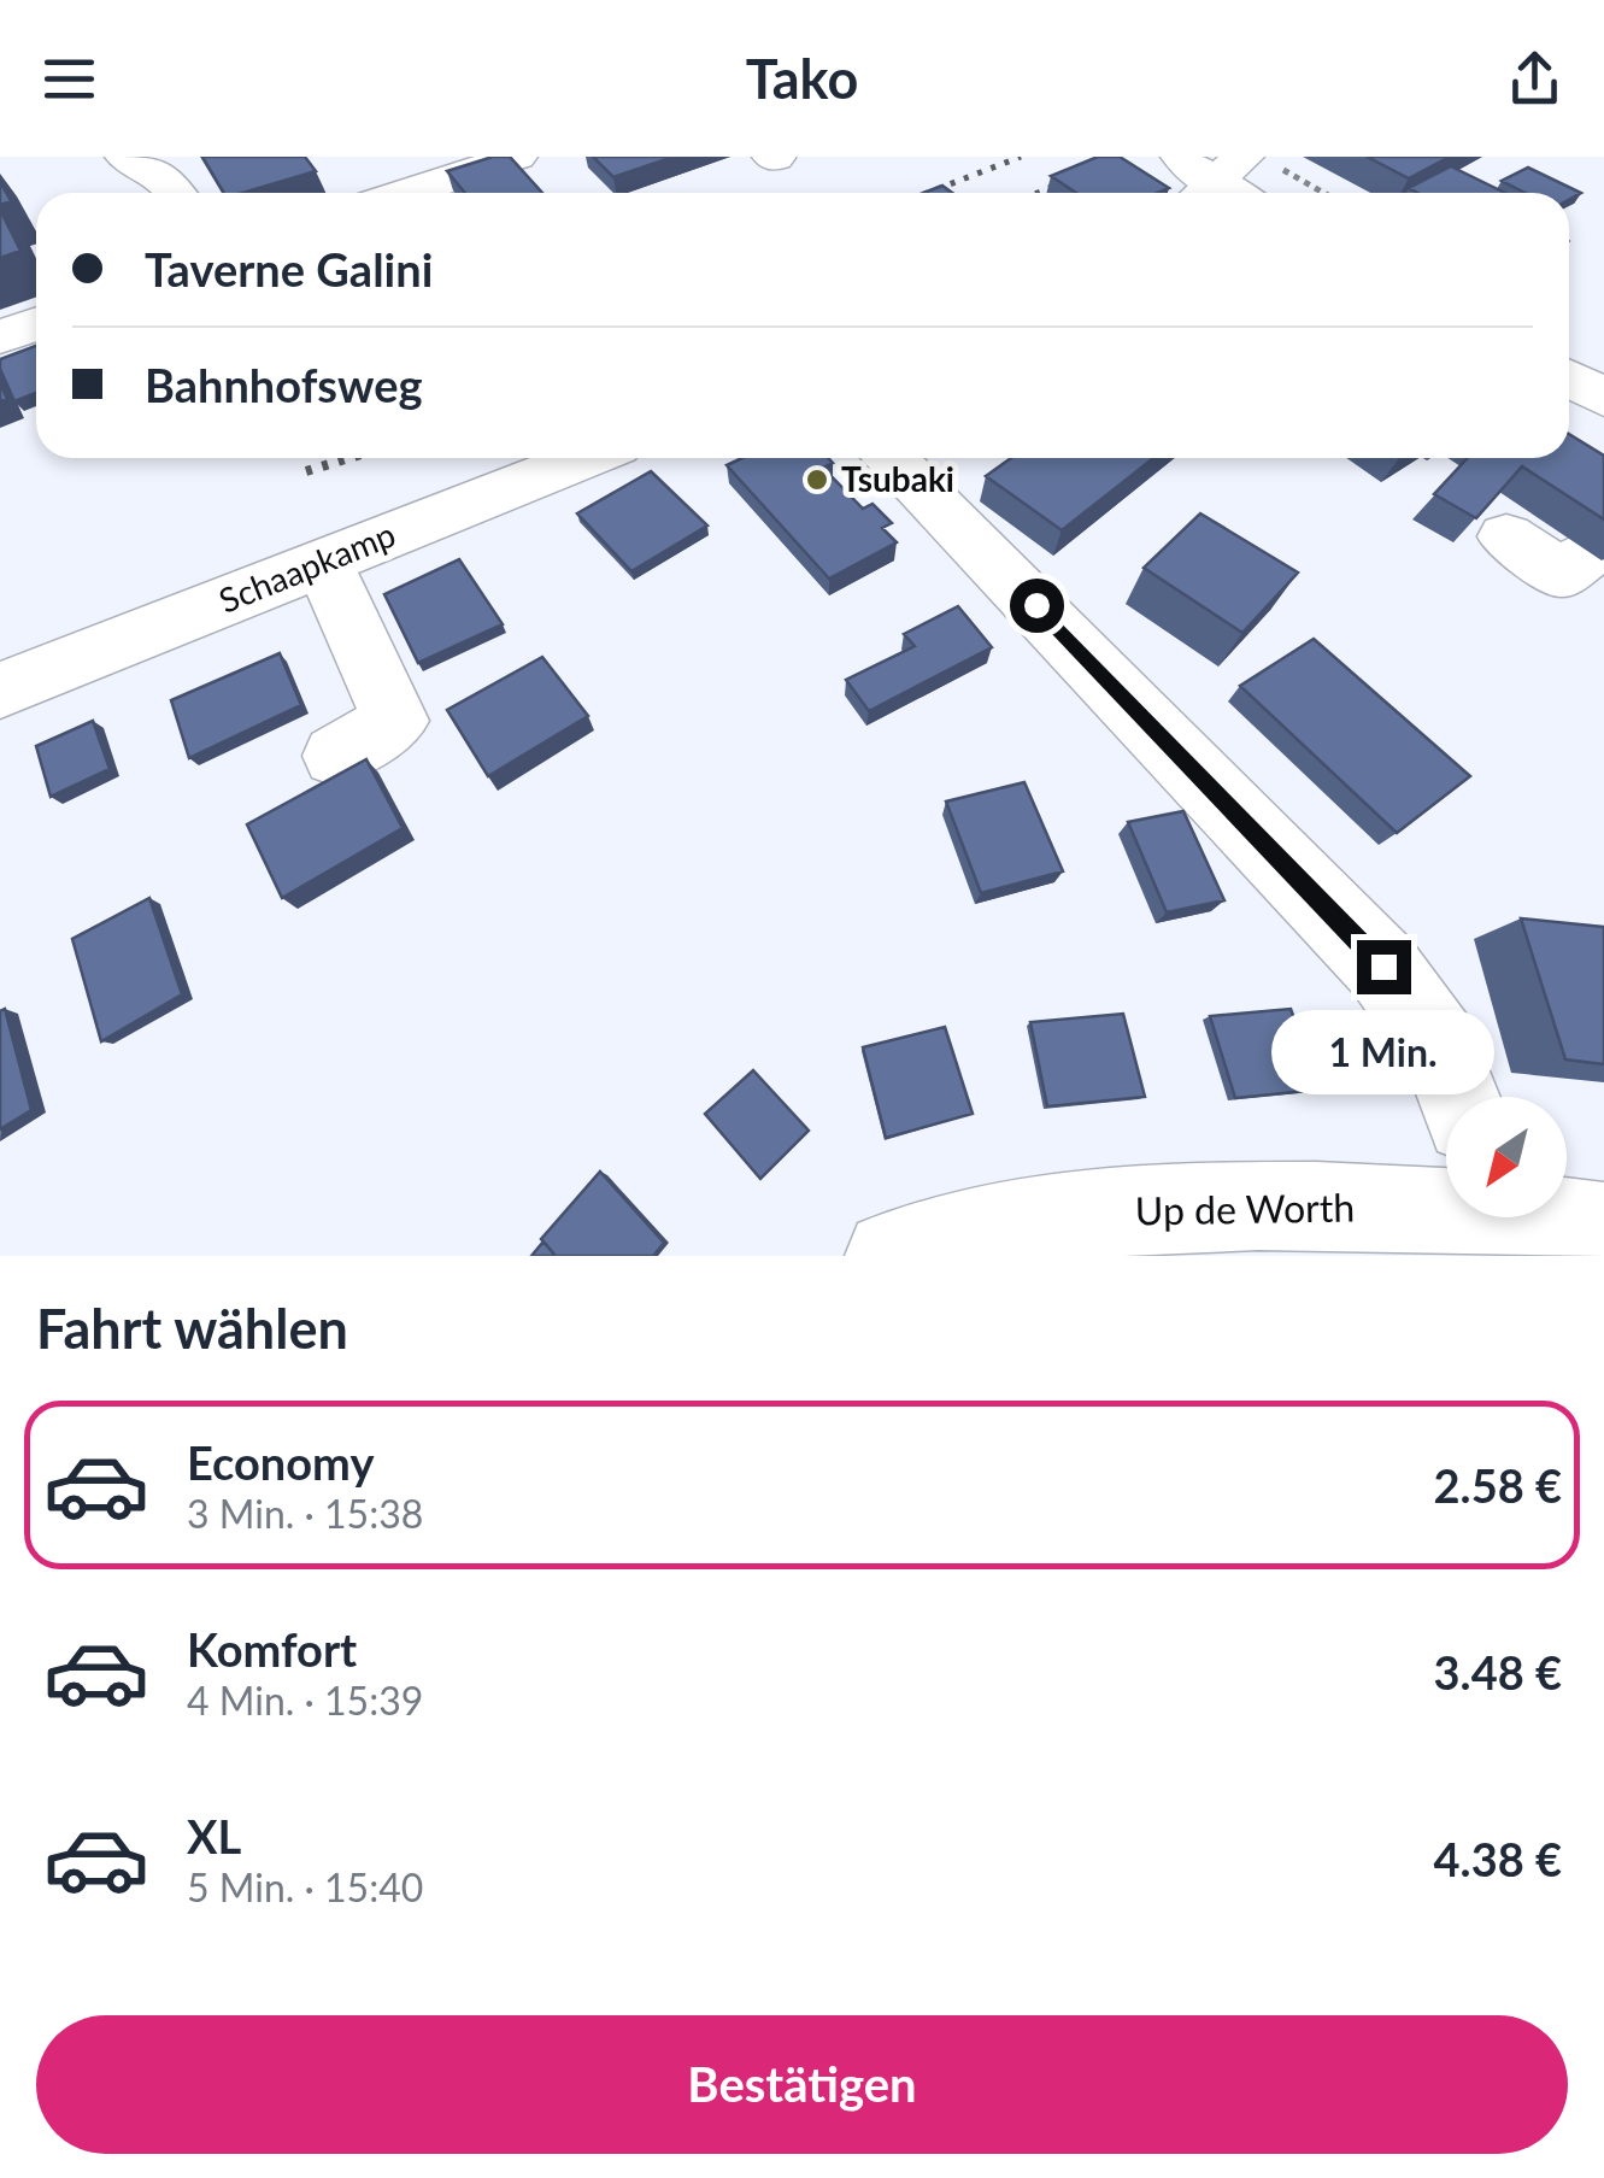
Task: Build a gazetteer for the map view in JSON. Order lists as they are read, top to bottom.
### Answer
{
  "streets": {
    "street": ["Schaapkamp", "Up de Worth"]
  },
  "places": ["Tsubaki"],
  "north": "bottom left",
  "page": {
    "header": "Tako",
    "banner": ["Taverne Galini", "Bahnhofsweg"],
    "bubble": "1 Min.",
    "heading": "Fahrt wählen",
    "list": [
      {
        "name": "Economy",
        "note": "3 Min. · 15:38",
        "value": "2.58 €"
      },
      {
        "name": "Komfort",
        "note": "4 Min. · 15:39",
        "value": "3.48 €"
      },
      {
        "name": "XL",
        "note": "5 Min. · 15:40",
        "value": "4.38 €"
      }
    ],
    "buttons": "Bestätigen"
  }
}
